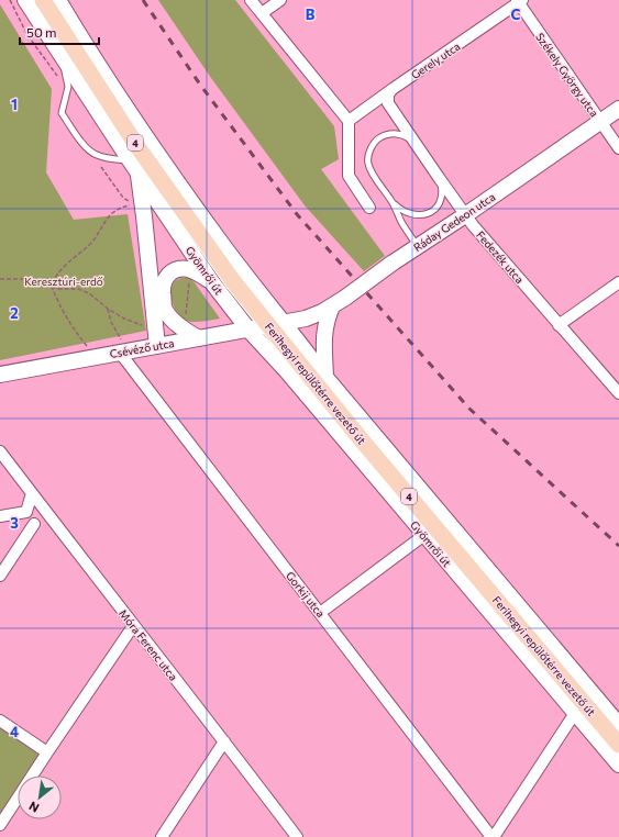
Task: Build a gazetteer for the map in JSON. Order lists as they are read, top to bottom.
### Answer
{
  "streets": {
    "main road": ["4", "Ferihegyi repülőtérre vezető út"],
    "street": [
      "Gerely utca",
      "Székely György utca",
      "Ráday Gedeon utca",
      "Fedezék utca",
      "Gyömrői út",
      "Csévéző utca",
      "Gorkij utca",
      "Móra Ferenc utca"
    ]
  },
  "crossings": [
    ["Gerely utca", "Székely György utca"],
    ["Gerely utca", "Fedezék utca"],
    ["Székely György utca", "Ráday Gedeon utca"],
    ["Ráday Gedeon utca", "Fedezék utca"],
    ["Ráday Gedeon utca", "Csévéző utca"],
    ["Gyömrői út", "Csévéző utca"],
    ["Gyömrői út", "Ferihegyi repülőtérre vezető út"],
    ["Csévéző utca", "Gorkij utca"]
  ],
  "parks": ["Keresztúri-erdő"],
  "scale_bar": "50 m",
  "north": "bottom left",
  "grid": {
    "columns": ["B", "C"],
    "rows": [
      "1",
      "2",
      "3",
      "4"
    ]
  }
}
